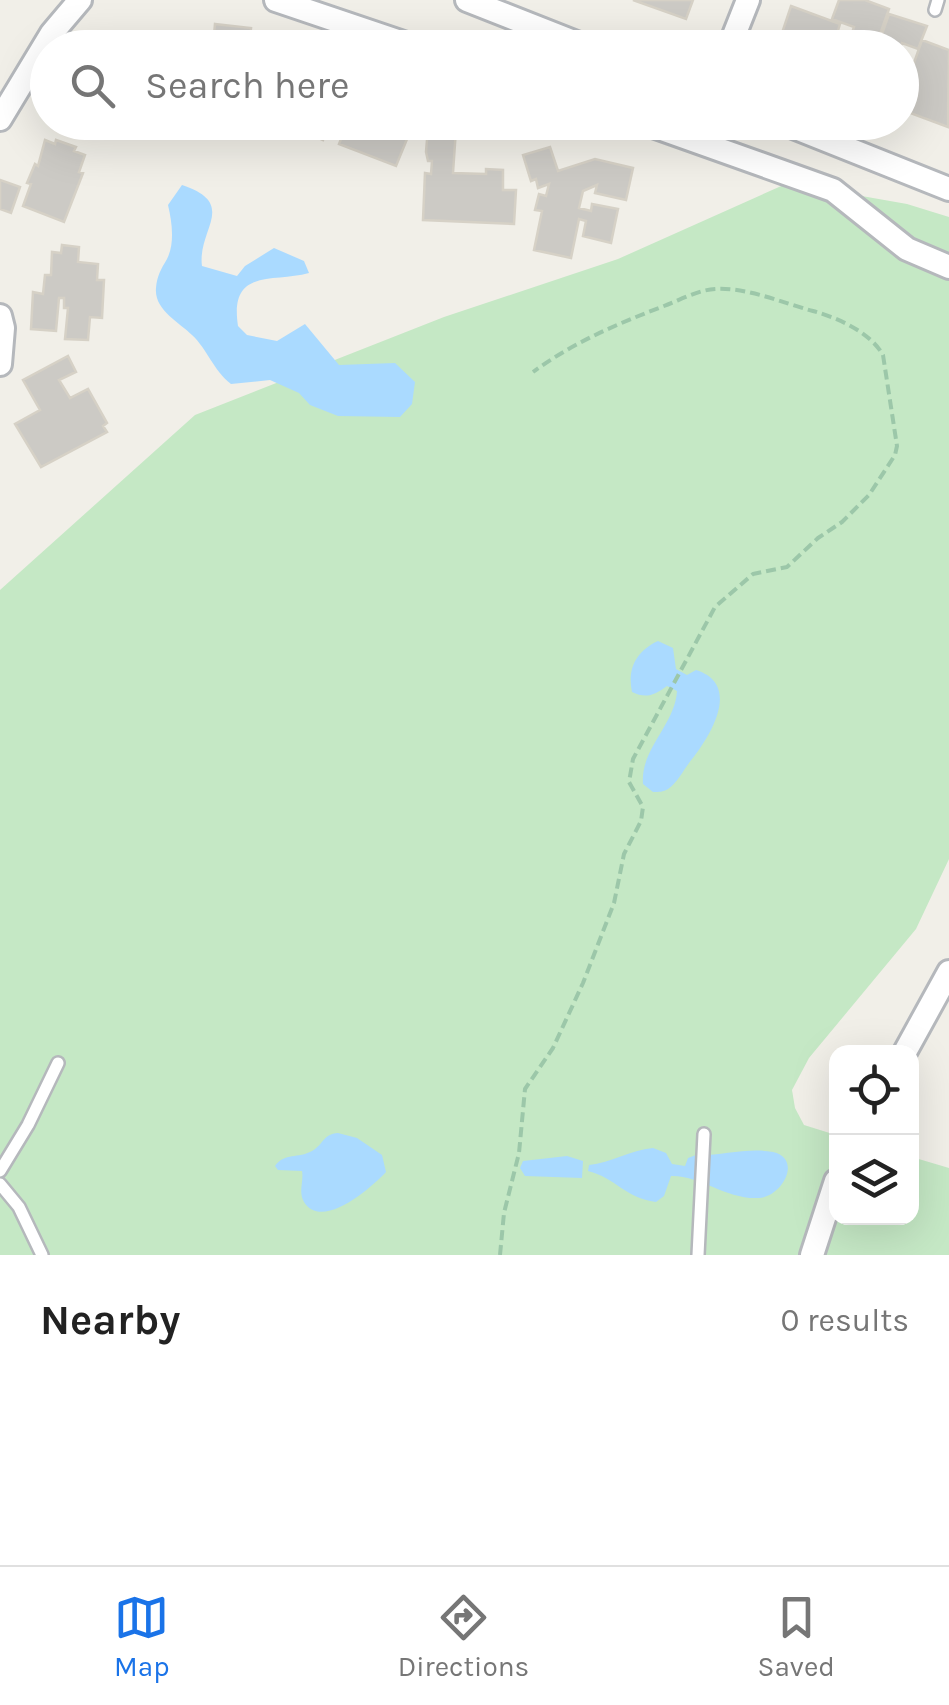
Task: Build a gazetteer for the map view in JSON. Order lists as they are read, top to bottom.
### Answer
{
  "page": {
    "search": "Search here",
    "heading": ["Nearby", "0 results"],
    "nav": ["Map", "Directions", "Saved"]
  }
}
